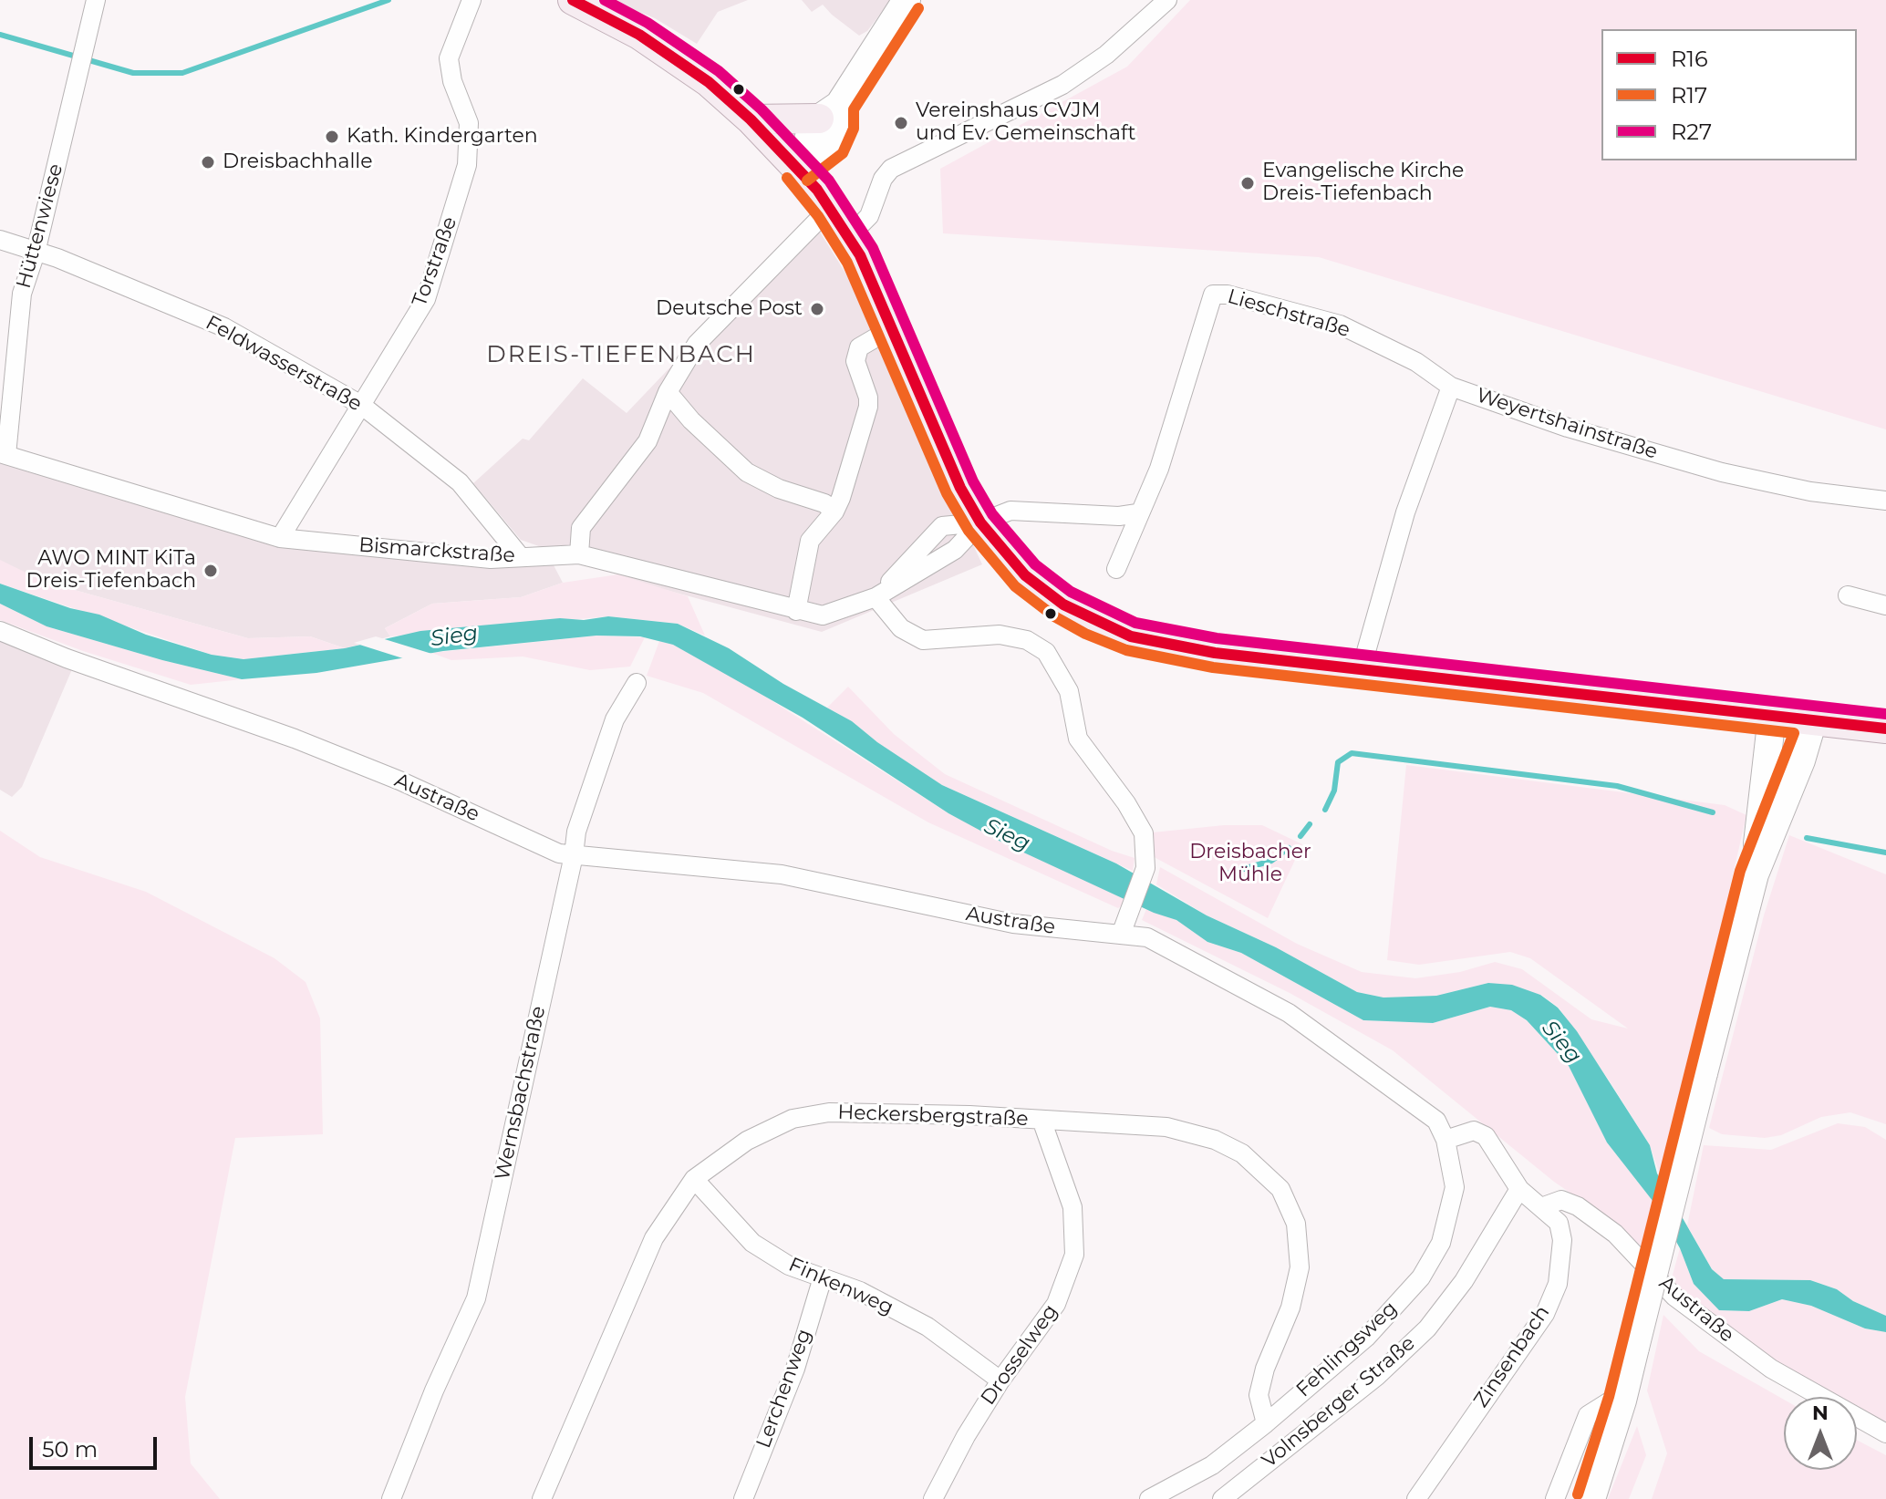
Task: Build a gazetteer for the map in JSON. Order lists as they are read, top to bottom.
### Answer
{
  "streets": {
    "street": [
      "Hüttenwiese",
      "Torstraße",
      "Lieschstraße",
      "Feldwasserstraße",
      "Weyertshainstraße",
      "Bismarckstraße",
      "Austraße",
      "Wernsbachstraße",
      "Heckersbergstraße",
      "Finkenweg",
      "Fehlingsweg",
      "Drosselweg",
      "Zinsenbach",
      "Lerchenweg",
      "Volnsberger Straße"
    ]
  },
  "crossings": [
    ["Hüttenwiese", "Feldwasserstraße"],
    ["Hüttenwiese", "Bismarckstraße"],
    ["Torstraße", "Feldwasserstraße"],
    ["Torstraße", "Bismarckstraße"],
    ["Lieschstraße", "Weyertshainstraße"],
    ["Feldwasserstraße", "Bismarckstraße"],
    ["Austraße", "Wernsbachstraße"],
    ["Austraße", "Fehlingsweg"],
    ["Austraße", "Zinsenbach"],
    ["Heckersbergstraße", "Finkenweg"],
    ["Heckersbergstraße", "Fehlingsweg"],
    ["Heckersbergstraße", "Drosselweg"],
    ["Finkenweg", "Drosselweg"],
    ["Finkenweg", "Lerchenweg"]
  ],
  "districts": ["DREIS-TIEFENBACH"],
  "water": ["Sieg"],
  "parks": ["Dreisbacher Mühle"],
  "places": [
    "Vereinshaus CVJM und Ev. Gemeinschaft",
    "Kath. Kindergarten",
    "Dreisbachhalle",
    "Evangelische Kirche Dreis-Tiefenbach",
    "Deutsche Post",
    "AWO MINT KiTa Dreis-Tiefenbach"
  ],
  "lines": ["transit line R16", "transit line R27", "transit line R17"],
  "legend": ["R16", "R17", "R27"],
  "scale_bar": "50 m",
  "north": "top"
}
